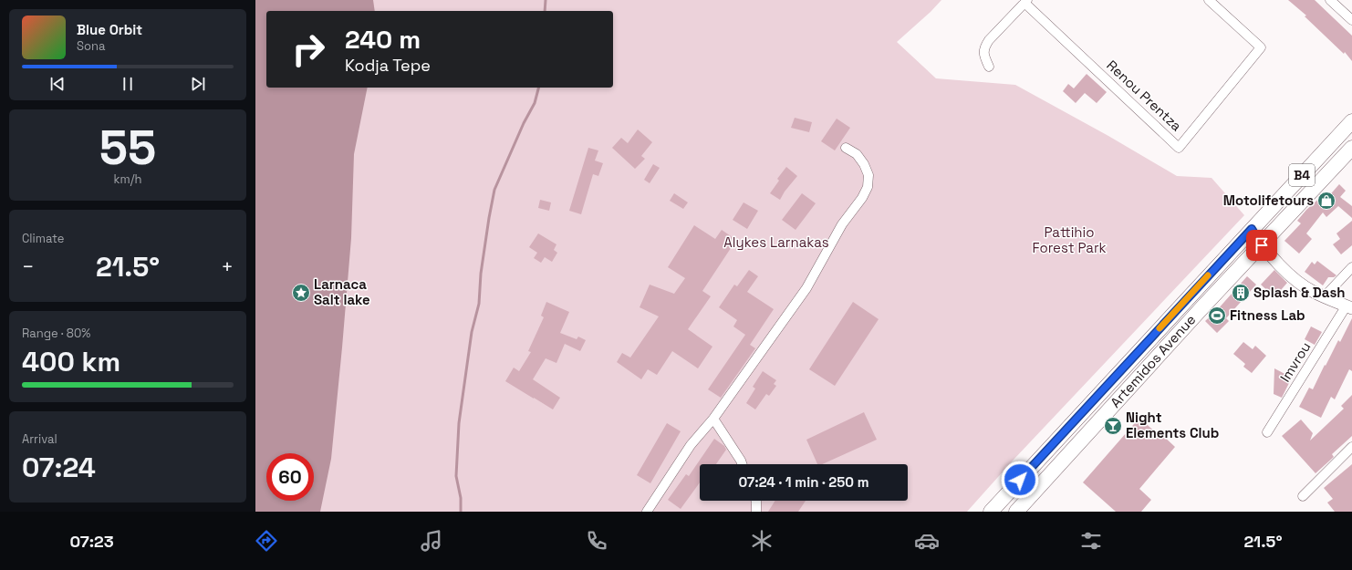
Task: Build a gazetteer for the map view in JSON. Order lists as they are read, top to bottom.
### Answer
{
  "streets": {
    "main road": ["B4", "Artemidos Avenue"],
    "street": ["Renou Prentza", "Imvrou"]
  },
  "parks": ["Pattihio Forest Park", "Alykes Larnakas"],
  "places": {
    "shop": ["Motolifetours"],
    "place": ["Larnaca Salt lake"],
    "building": ["Splash & Dash"],
    "sports": ["Fitness Lab"],
    "bar": ["Night Elements Club"]
  },
  "page": {
    "turn": ["240 m", "Kodja Tepe"],
    "song": ["Blue Orbit", "Sona"],
    "tile": [
      ["55", "km/h"],
      "Climate",
      ["Range · 80%", "400 km"],
      ["Arrival", "07:24"]
    ],
    "heat": ["−", "21.5°", "+"],
    "limit": "60",
    "trip": "07:24 · 1 min · 250 m",
    "tabs": ["07:23", "21.5°"]
  }
}
